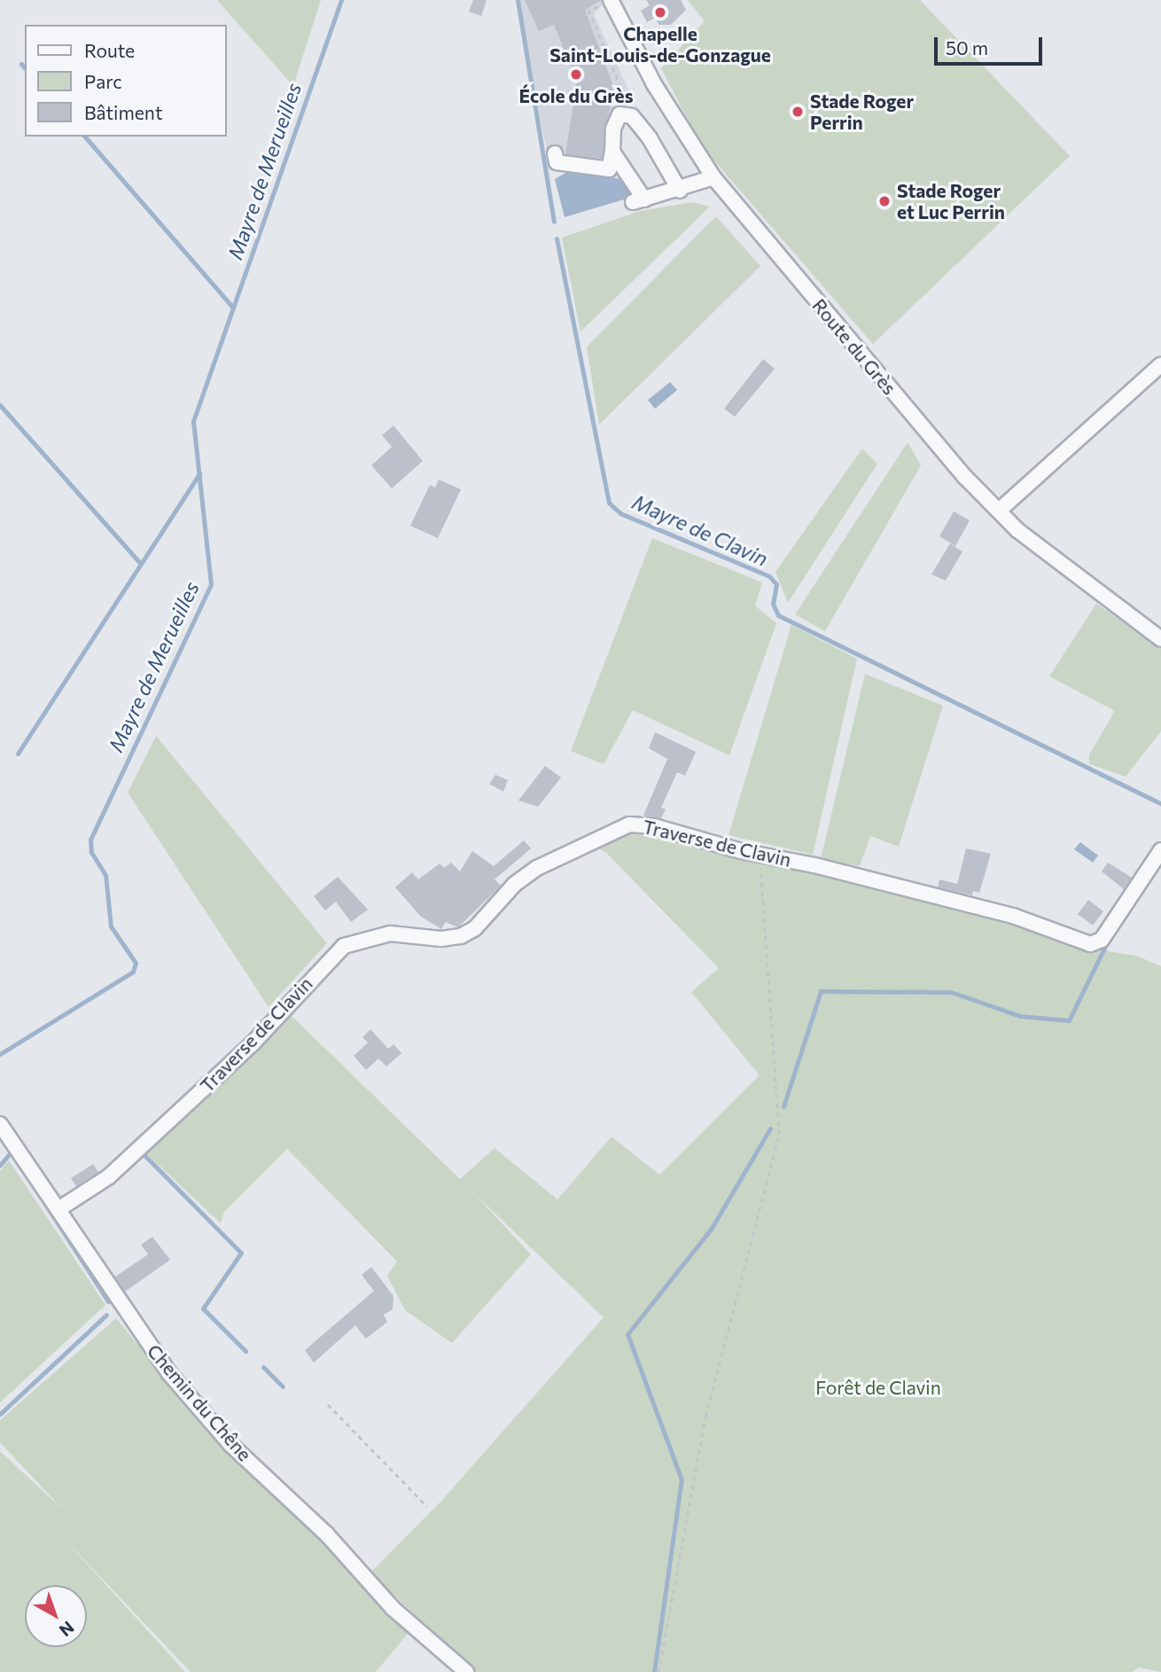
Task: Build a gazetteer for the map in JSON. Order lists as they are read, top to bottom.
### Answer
{
  "streets": {
    "street": ["Route du Grès", "Traverse de Clavin", "Chemin du Chêne"]
  },
  "crossings": [
    ["Traverse de Clavin", "Chemin du Chêne"]
  ],
  "water": ["Mayre de Merueilles", "Mayre de Clavin"],
  "parks": ["Forêt de Clavin"],
  "places": [
    "Chapelle Saint-Louis-de-Gonzague",
    "École du Grès",
    "Stade Roger Perrin",
    "Stade Roger et Luc Perrin"
  ],
  "legend": ["Route", "Parc", "Bâtiment"],
  "scale_bar": "50 m",
  "north": "bottom right"
}
